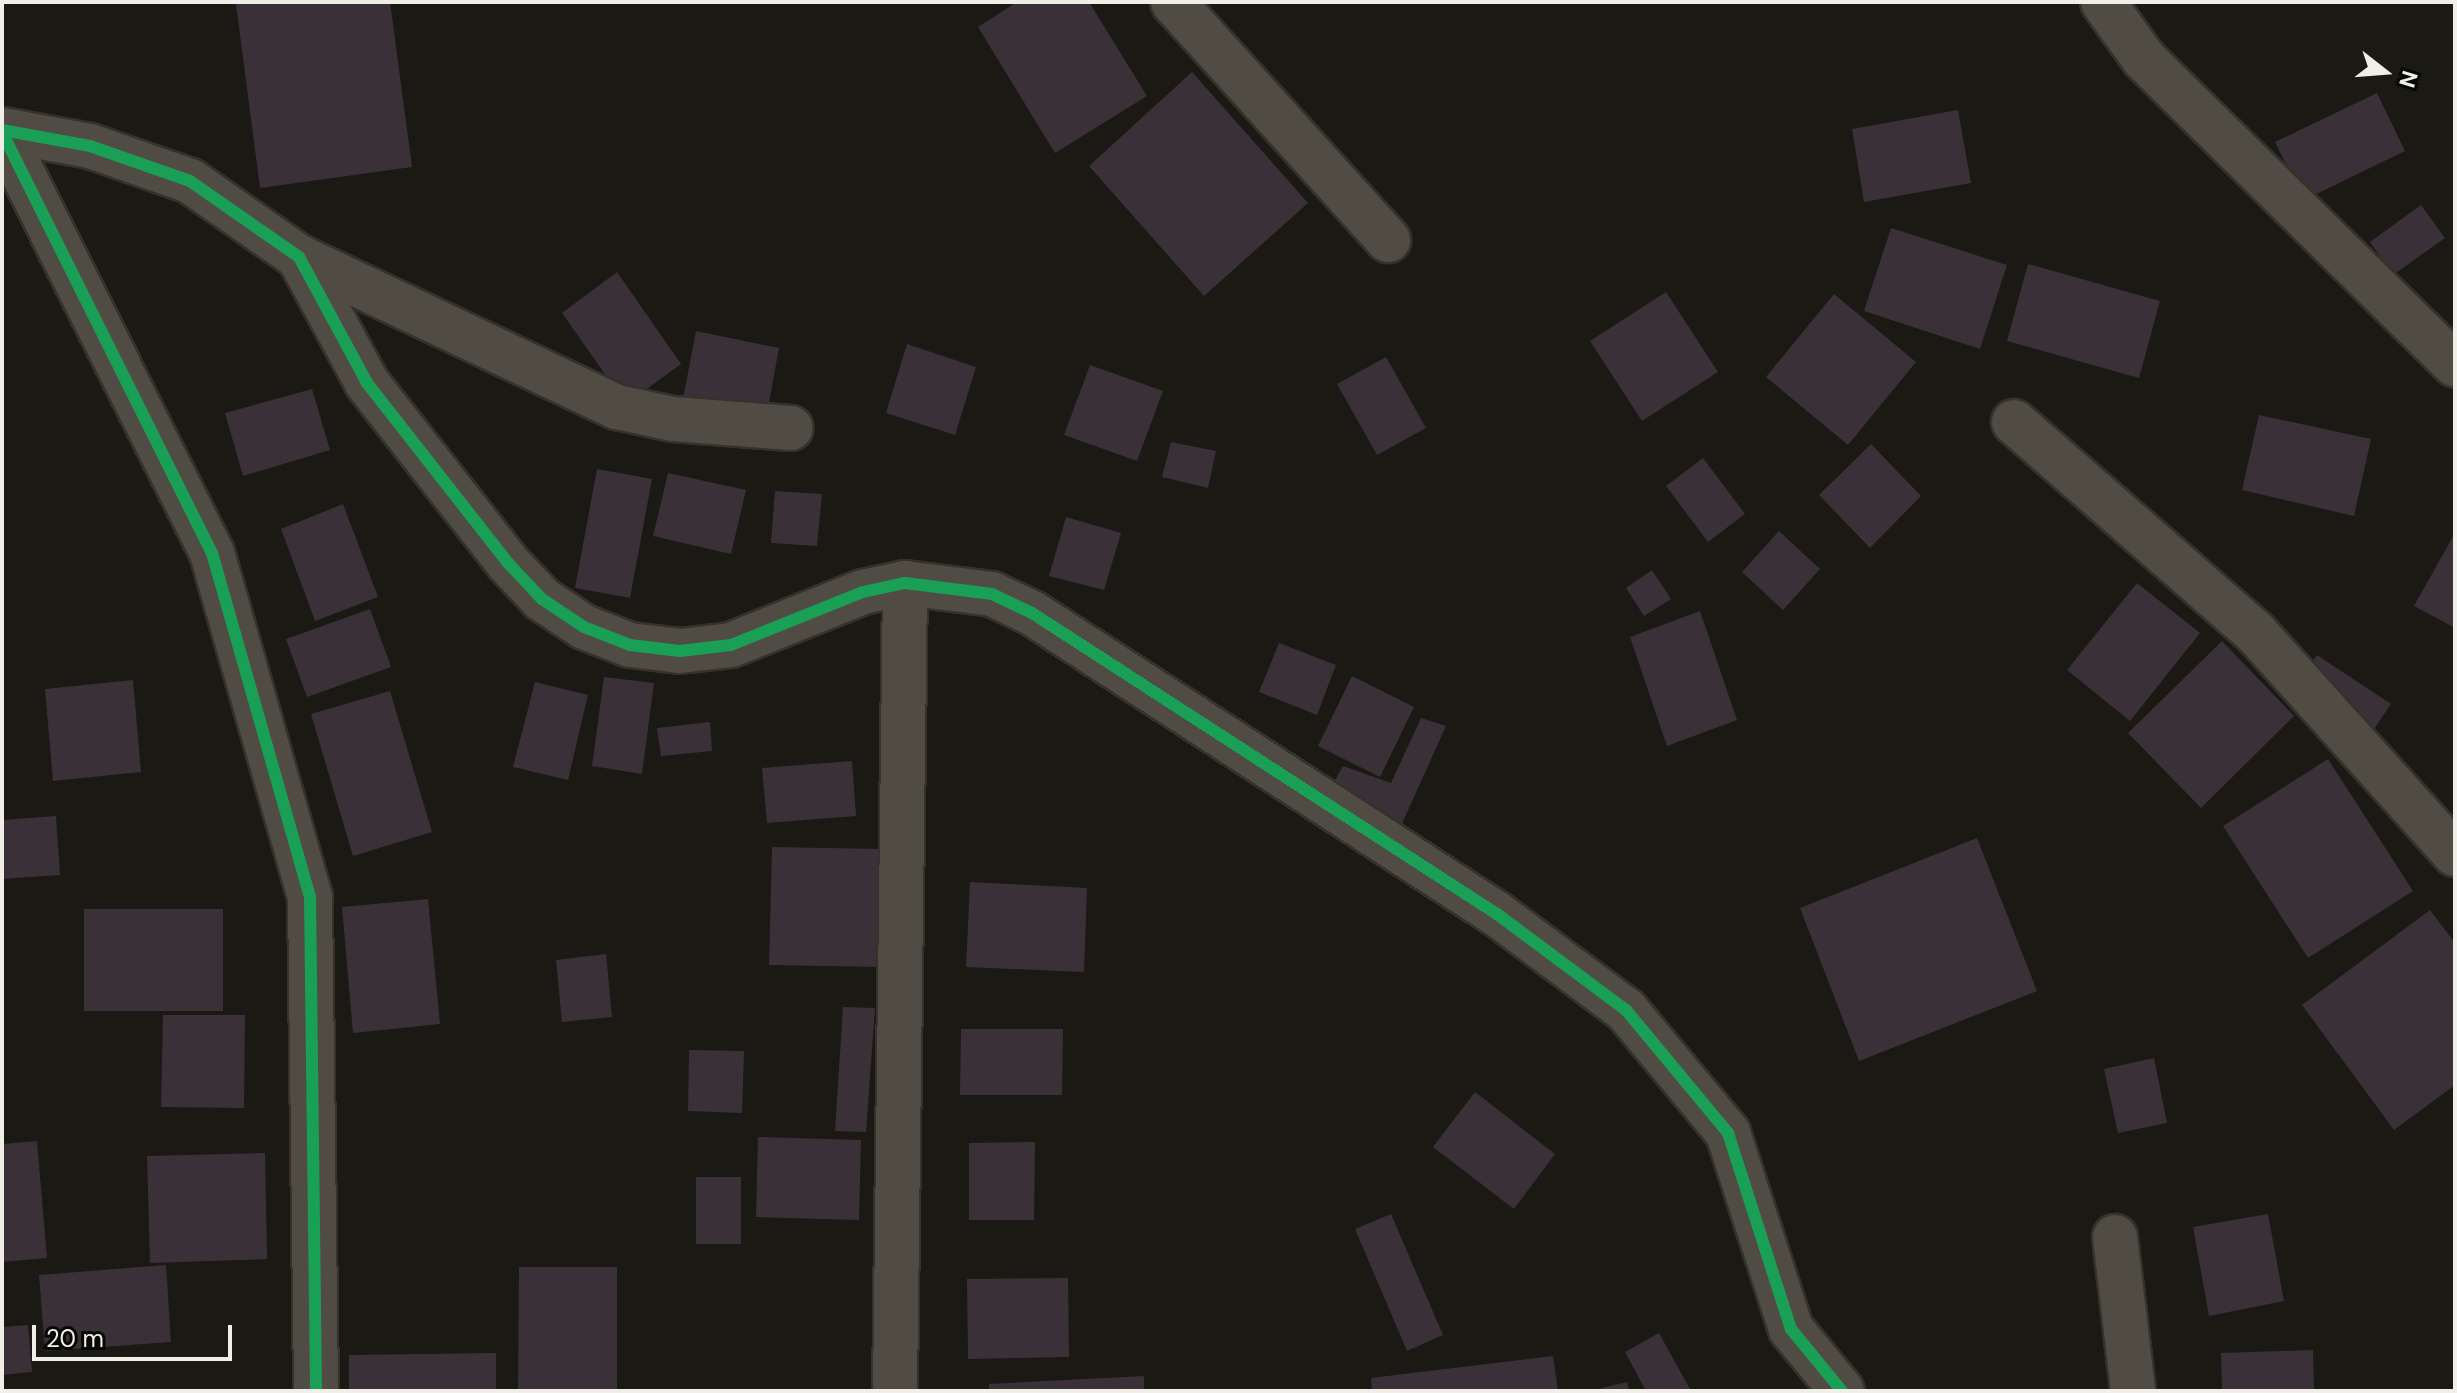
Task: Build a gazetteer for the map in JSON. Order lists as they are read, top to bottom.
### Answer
{
  "scale_bar": "20 m",
  "north": "right"
}
